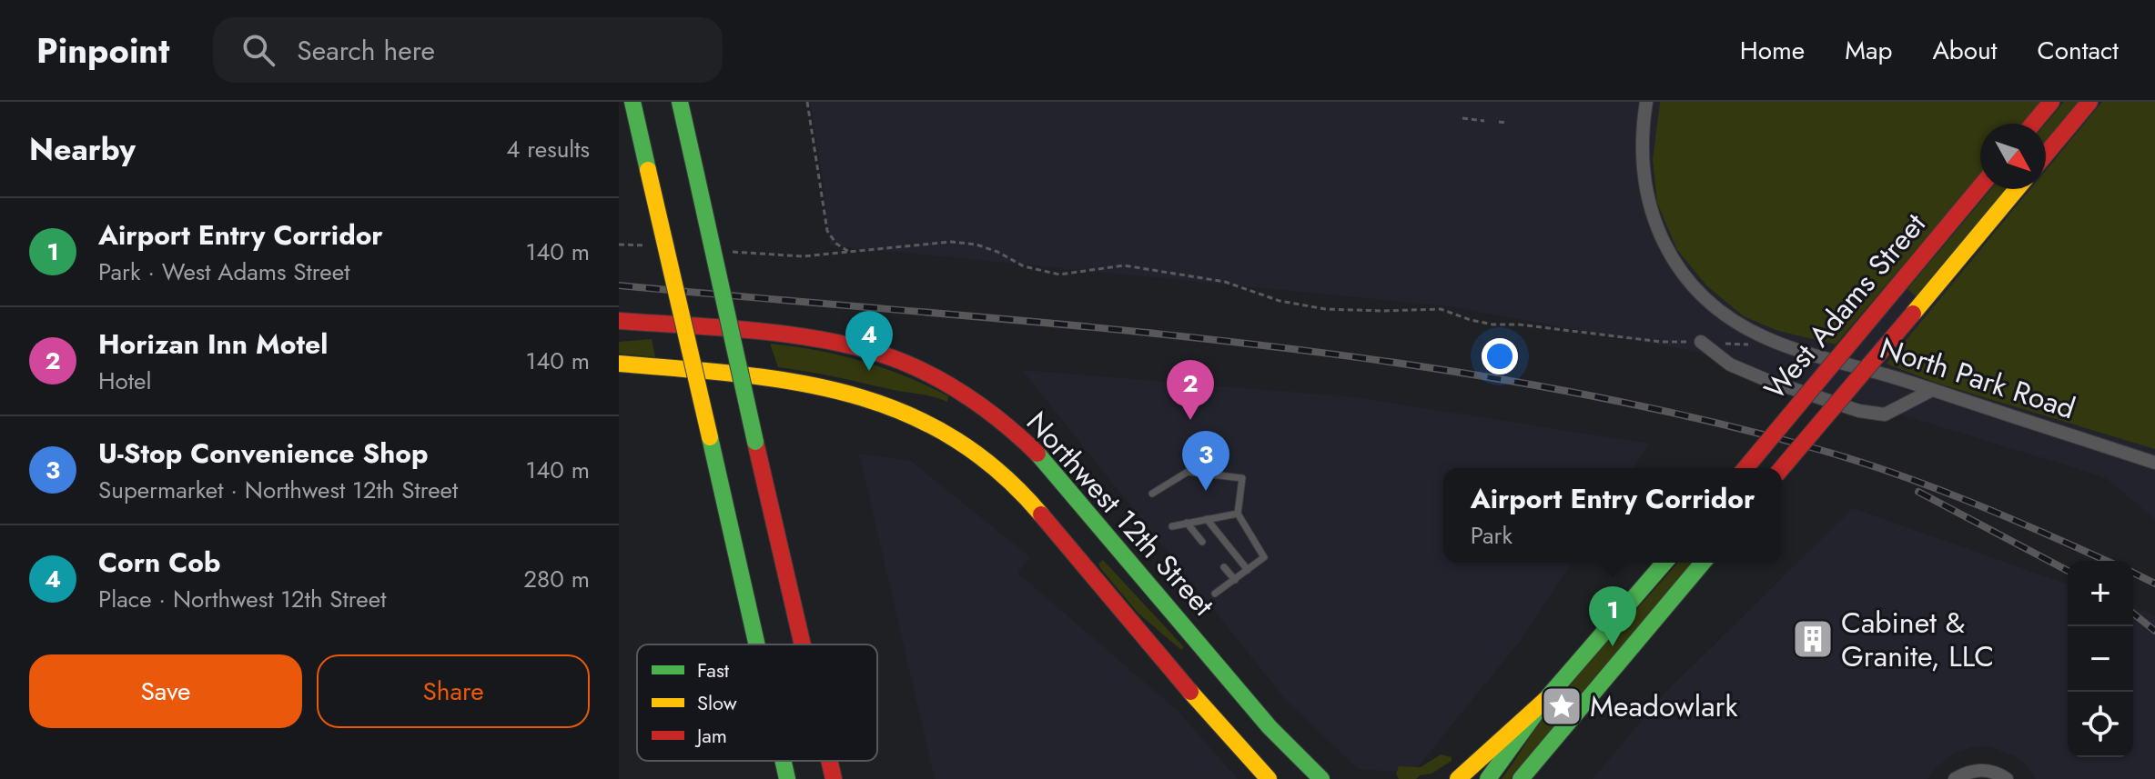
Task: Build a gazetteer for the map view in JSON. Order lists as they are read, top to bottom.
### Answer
{
  "streets": {
    "main road": ["West Adams Street", "Northwest 12th Street"],
    "street": ["North Park Road"]
  },
  "places": {
    "building": ["Cabinet & Granite, LLC"],
    "place": ["Meadowlark"]
  },
  "legend": ["Fast", "Slow", "Jam"],
  "north": "bottom right",
  "page": {
    "header": "Pinpoint",
    "search": "Search here",
    "nav": [
      "Home",
      "Map",
      "About",
      "Contact"
    ],
    "heading": ["Nearby", "4 results"],
    "list": [
      {
        "mark": "1",
        "name": "Airport Entry Corridor",
        "note": "Park · West Adams Street",
        "value": "140 m"
      },
      {
        "mark": "2",
        "name": "Horizan Inn Motel",
        "note": "Hotel",
        "value": "140 m"
      },
      {
        "mark": "3",
        "name": "U-Stop Convenience Shop",
        "note": "Supermarket · Northwest 12th Street",
        "value": "140 m"
      },
      {
        "mark": "4",
        "name": "Corn Cob",
        "note": "Place · Northwest 12th Street",
        "value": "280 m"
      }
    ],
    "pins": [
      "4",
      "2",
      "3",
      "1"
    ],
    "popup": ["Airport Entry Corridor", "Park"],
    "map_buttons": ["+", "−"],
    "buttons": ["Save", "Share"]
  }
}
